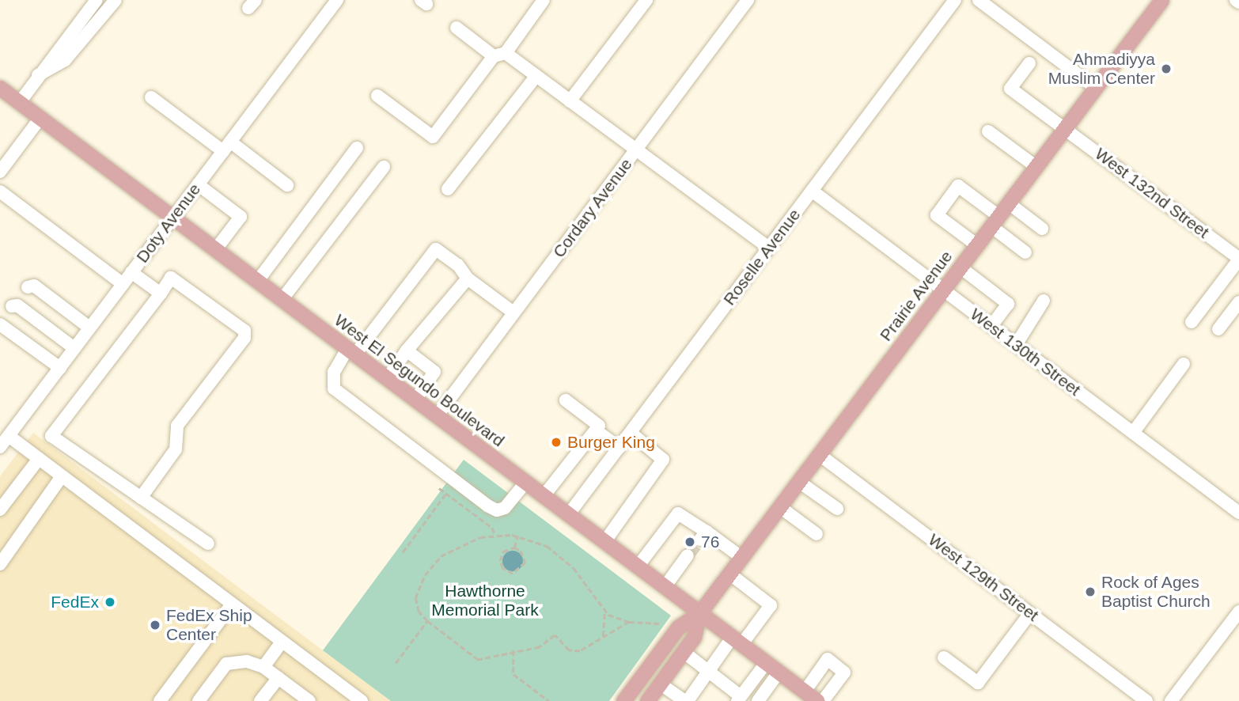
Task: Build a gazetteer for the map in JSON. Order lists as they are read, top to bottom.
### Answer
{
  "streets": {
    "main road": ["Prairie Avenue", "West El Segundo Boulevard"],
    "street": [
      "West 132nd Street",
      "Cordary Avenue",
      "Doty Avenue",
      "Roselle Avenue",
      "West 130th Street",
      "West 129th Street"
    ]
  },
  "crossings": [
    ["West 132nd Street", "Prairie Avenue"],
    ["Cordary Avenue", "West El Segundo Boulevard"],
    ["Doty Avenue", "West El Segundo Boulevard"],
    ["Roselle Avenue", "West 130th Street"],
    ["Roselle Avenue", "West El Segundo Boulevard"],
    ["Prairie Avenue", "West 130th Street"],
    ["Prairie Avenue", "West El Segundo Boulevard"],
    ["Prairie Avenue", "West 129th Street"]
  ],
  "parks": ["Hawthorne Memorial Park"],
  "places": [
    "Ahmadiyya Muslim Center",
    "Burger King",
    "76",
    "Rock of Ages Baptist Church",
    "FedEx",
    "FedEx Ship Center"
  ]
}
